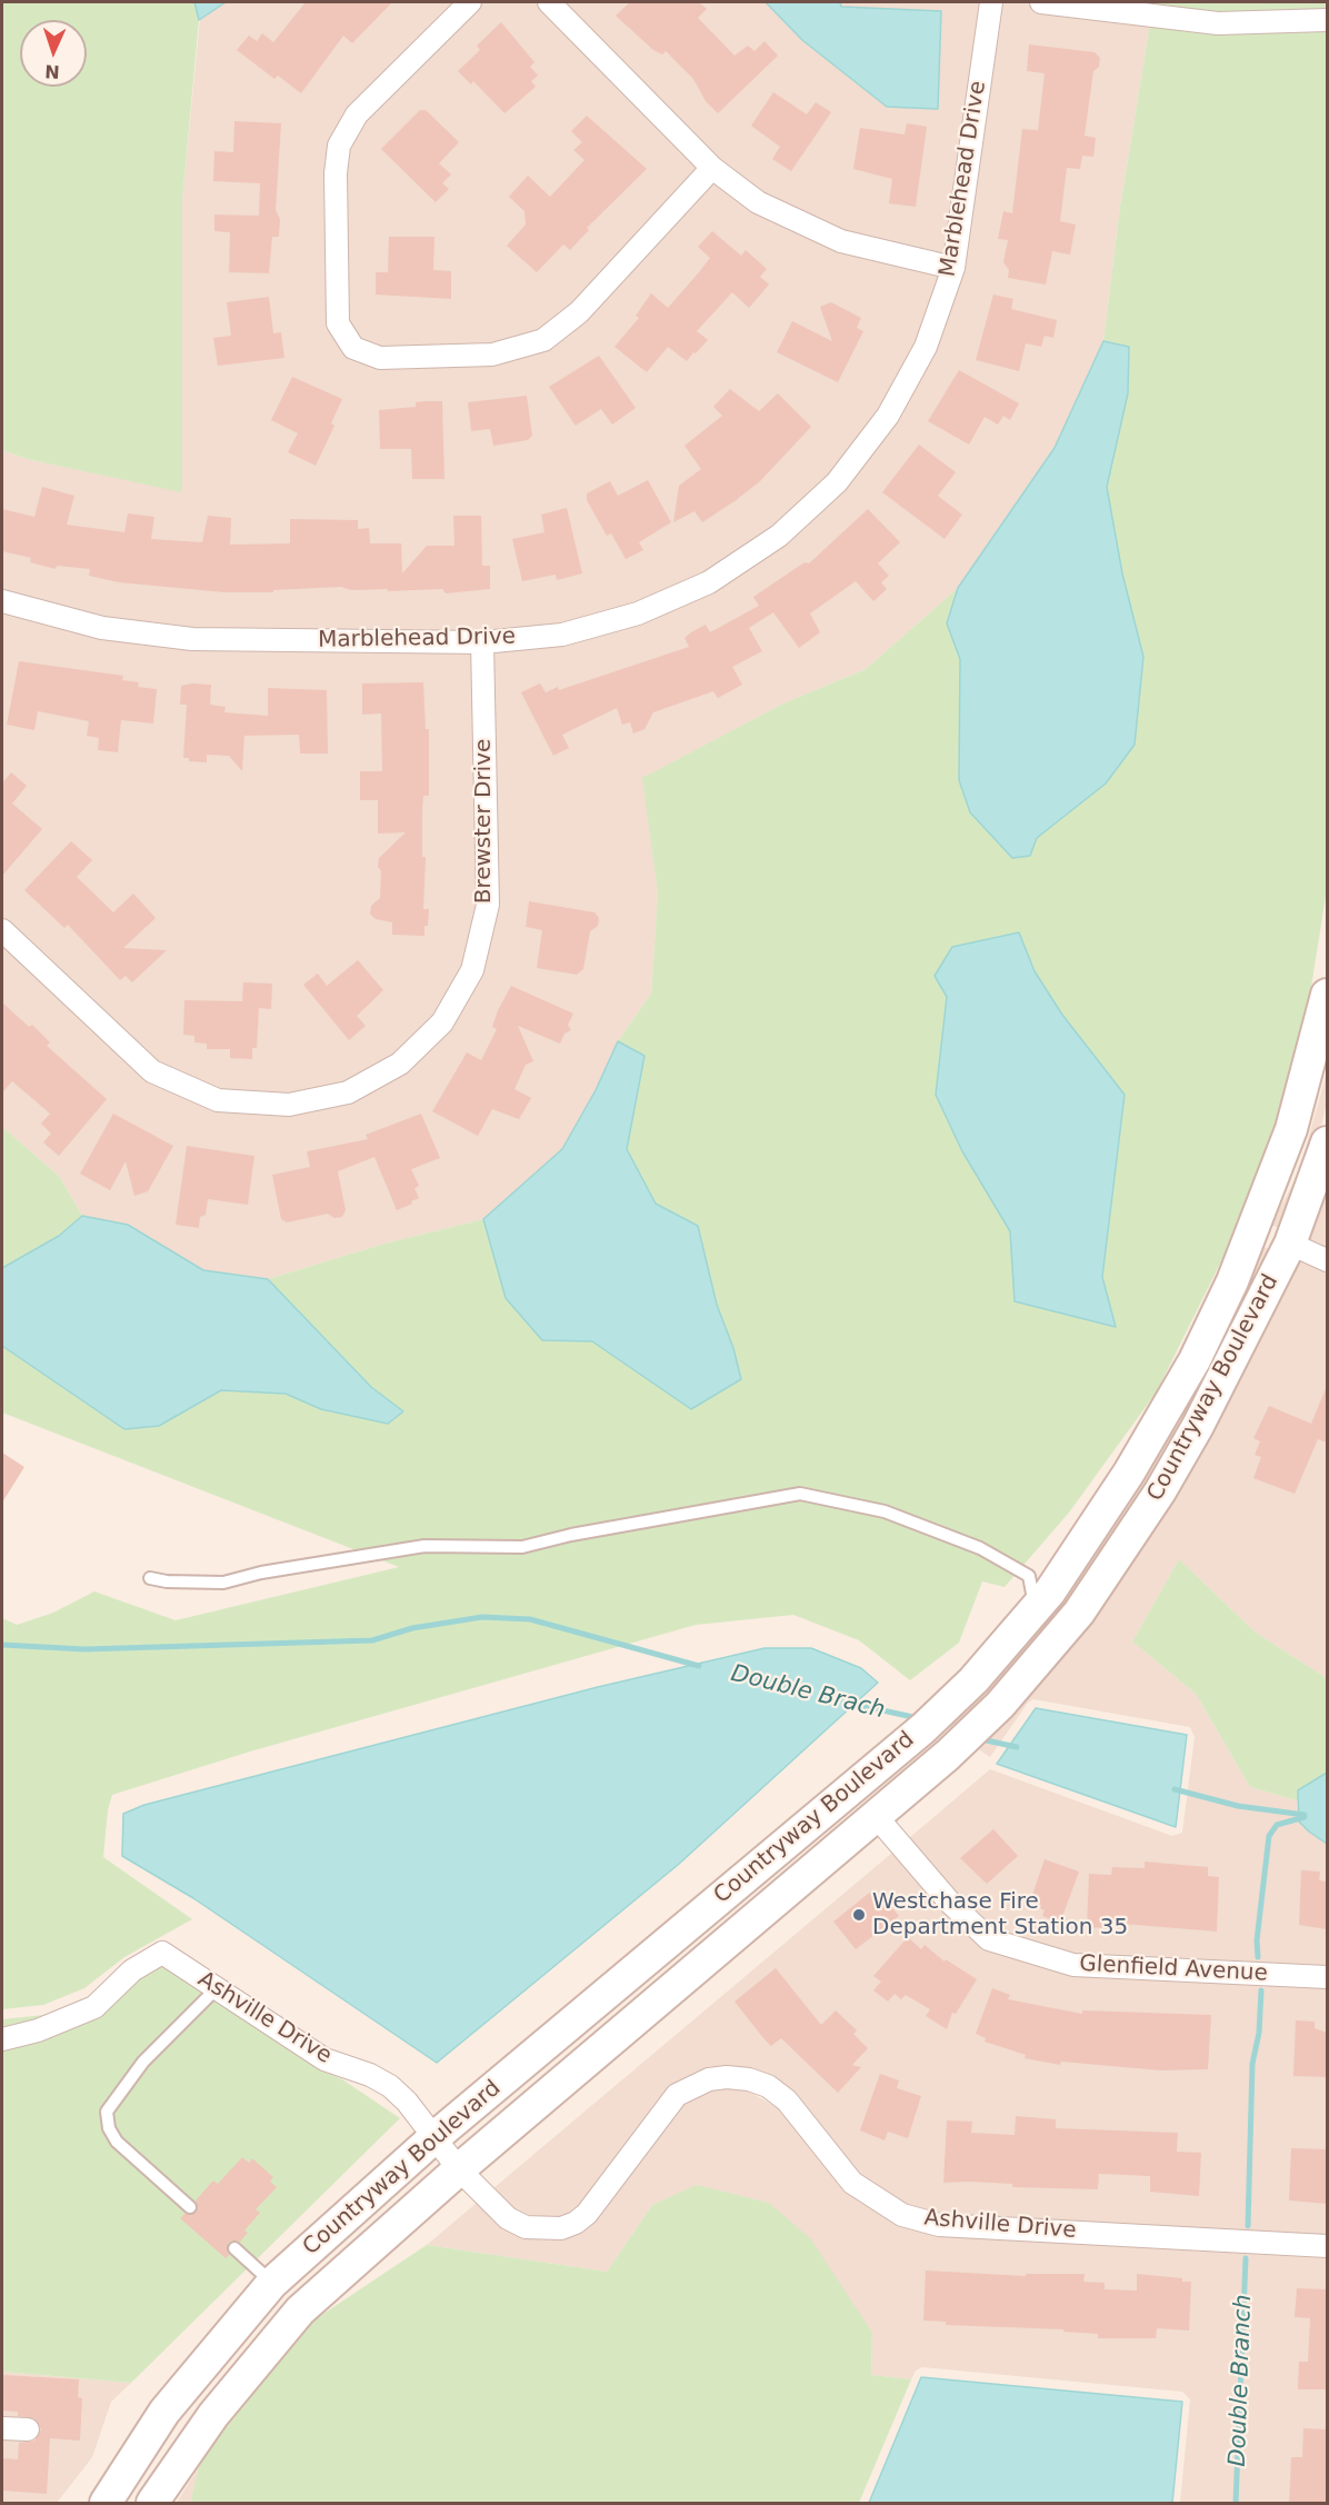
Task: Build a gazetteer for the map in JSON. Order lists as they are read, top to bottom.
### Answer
{
  "streets": {
    "street": [
      "Marblehead Drive",
      "Brewster Drive",
      "Countryway Boulevard",
      "Glenfield Avenue",
      "Ashville Drive"
    ]
  },
  "crossings": [
    ["Marblehead Drive", "Brewster Drive"],
    ["Countryway Boulevard", "Glenfield Avenue"],
    ["Countryway Boulevard", "Ashville Drive"]
  ],
  "water": ["Double Brach", "Double Branch"],
  "places": ["Westchase Fire Department Station 35"],
  "north": "bottom"
}
